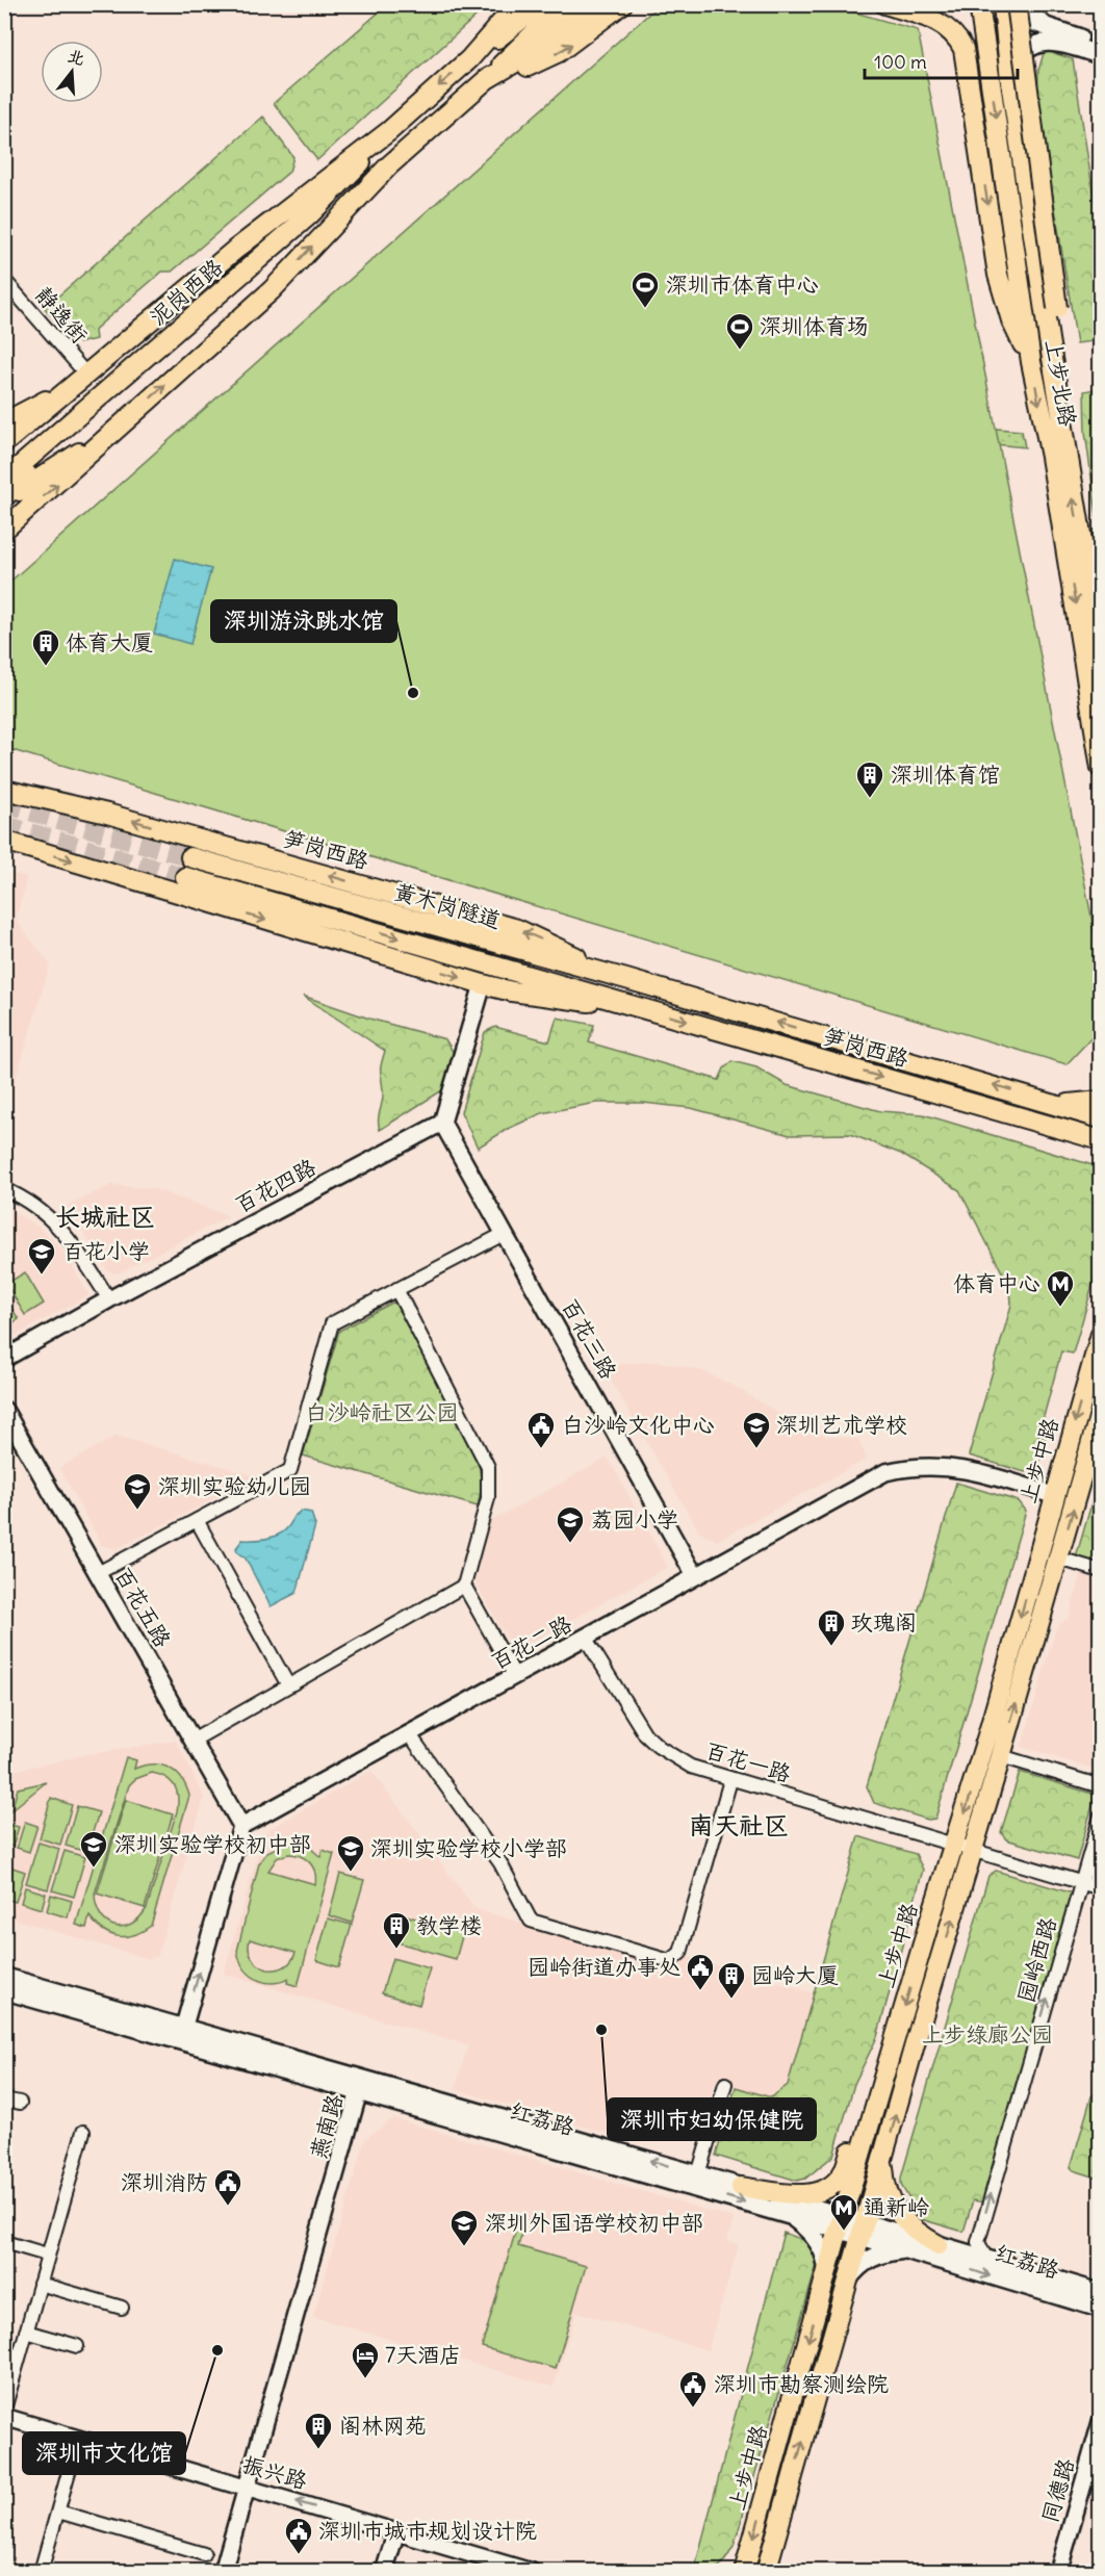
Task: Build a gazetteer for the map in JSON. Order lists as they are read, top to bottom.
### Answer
{
  "streets": {
    "main road": [
      "泥岗西路",
      "上步北路",
      "笋岗西路",
      "黄木岗隧道",
      "上步中路",
      "红荔路"
    ],
    "street": [
      "静逸街",
      "百花四路",
      "百花三路",
      "百花五路",
      "百花二路",
      "百花一路",
      "园岭西路",
      "燕南路",
      "振兴路",
      "同德路"
    ]
  },
  "crossings": [
    ["泥岗西路", "静逸街"],
    ["笋岗西路", "黄木岗隧道"],
    ["百花四路", "百花三路"],
    ["百花三路", "百花二路"],
    ["上步中路", "百花二路"],
    ["上步中路", "百花一路"],
    ["上步中路", "红荔路"],
    ["百花五路", "百花二路"],
    ["百花二路", "百花一路"],
    ["百花一路", "园岭西路"],
    ["园岭西路", "红荔路"],
    ["红荔路", "燕南路"],
    ["燕南路", "振兴路"]
  ],
  "one_way": ["园岭西路"],
  "districts": ["长城社区", "南天社区"],
  "parks": ["白沙岭社区公园", "上步绿廊公园"],
  "places": {
    "sports": ["深圳市体育中心", "深圳体育场"],
    "building": [
      "体育大厦",
      "深圳体育馆",
      "玫瑰阁",
      "教学楼",
      "园岭大厦",
      "阁林网苑"
    ],
    "other": ["深圳游泳跳水馆", "深圳市妇幼保健院", "深圳市文化馆"],
    "school or university": [
      "百花小学",
      "深圳艺术学校",
      "深圳实验幼儿园",
      "荔园小学",
      "深圳实验学校初中部",
      "深圳实验学校小学部",
      "深圳外国语学校初中部"
    ],
    "metro station": ["体育中心", "通新岭"],
    "public building": [
      "白沙岭文化中心",
      "园岭街道办事处",
      "深圳消防",
      "深圳市勘察测绘院",
      "深圳市城市规划设计院"
    ],
    "hotel": ["7天酒店"]
  },
  "scale_bar": "100 m",
  "north": "top"
}
